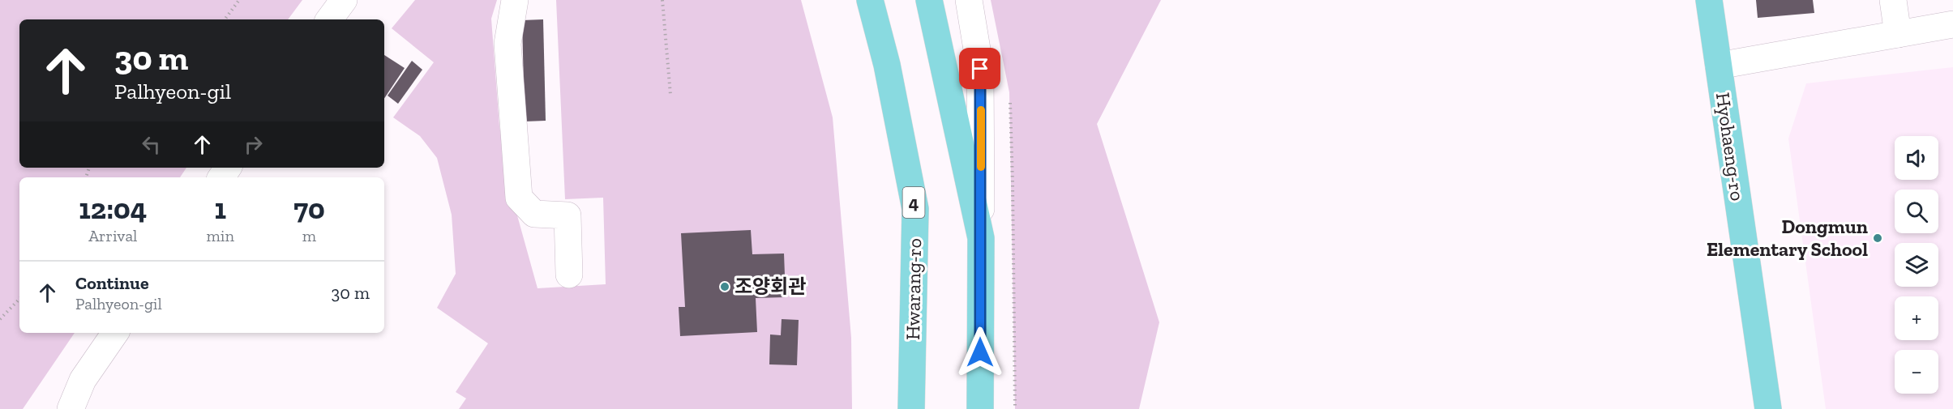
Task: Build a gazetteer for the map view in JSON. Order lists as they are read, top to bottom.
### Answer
{
  "streets": {
    "main road": ["Hyohaeng-ro", "4", "Hwarang-ro"]
  },
  "places": ["Dongmun Elementary School", "조양회관"],
  "page": {
    "turn": ["30 m", "Palhyeon-gil"],
    "map_buttons": ["+", "−"],
    "eta": [
      "12:04",
      "Arrival",
      "1",
      "min",
      "70",
      "m"
    ],
    "list": [
      {
        "name": "Continue",
        "note": "Palhyeon-gil",
        "value": "30 m"
      }
    ]
  }
}
